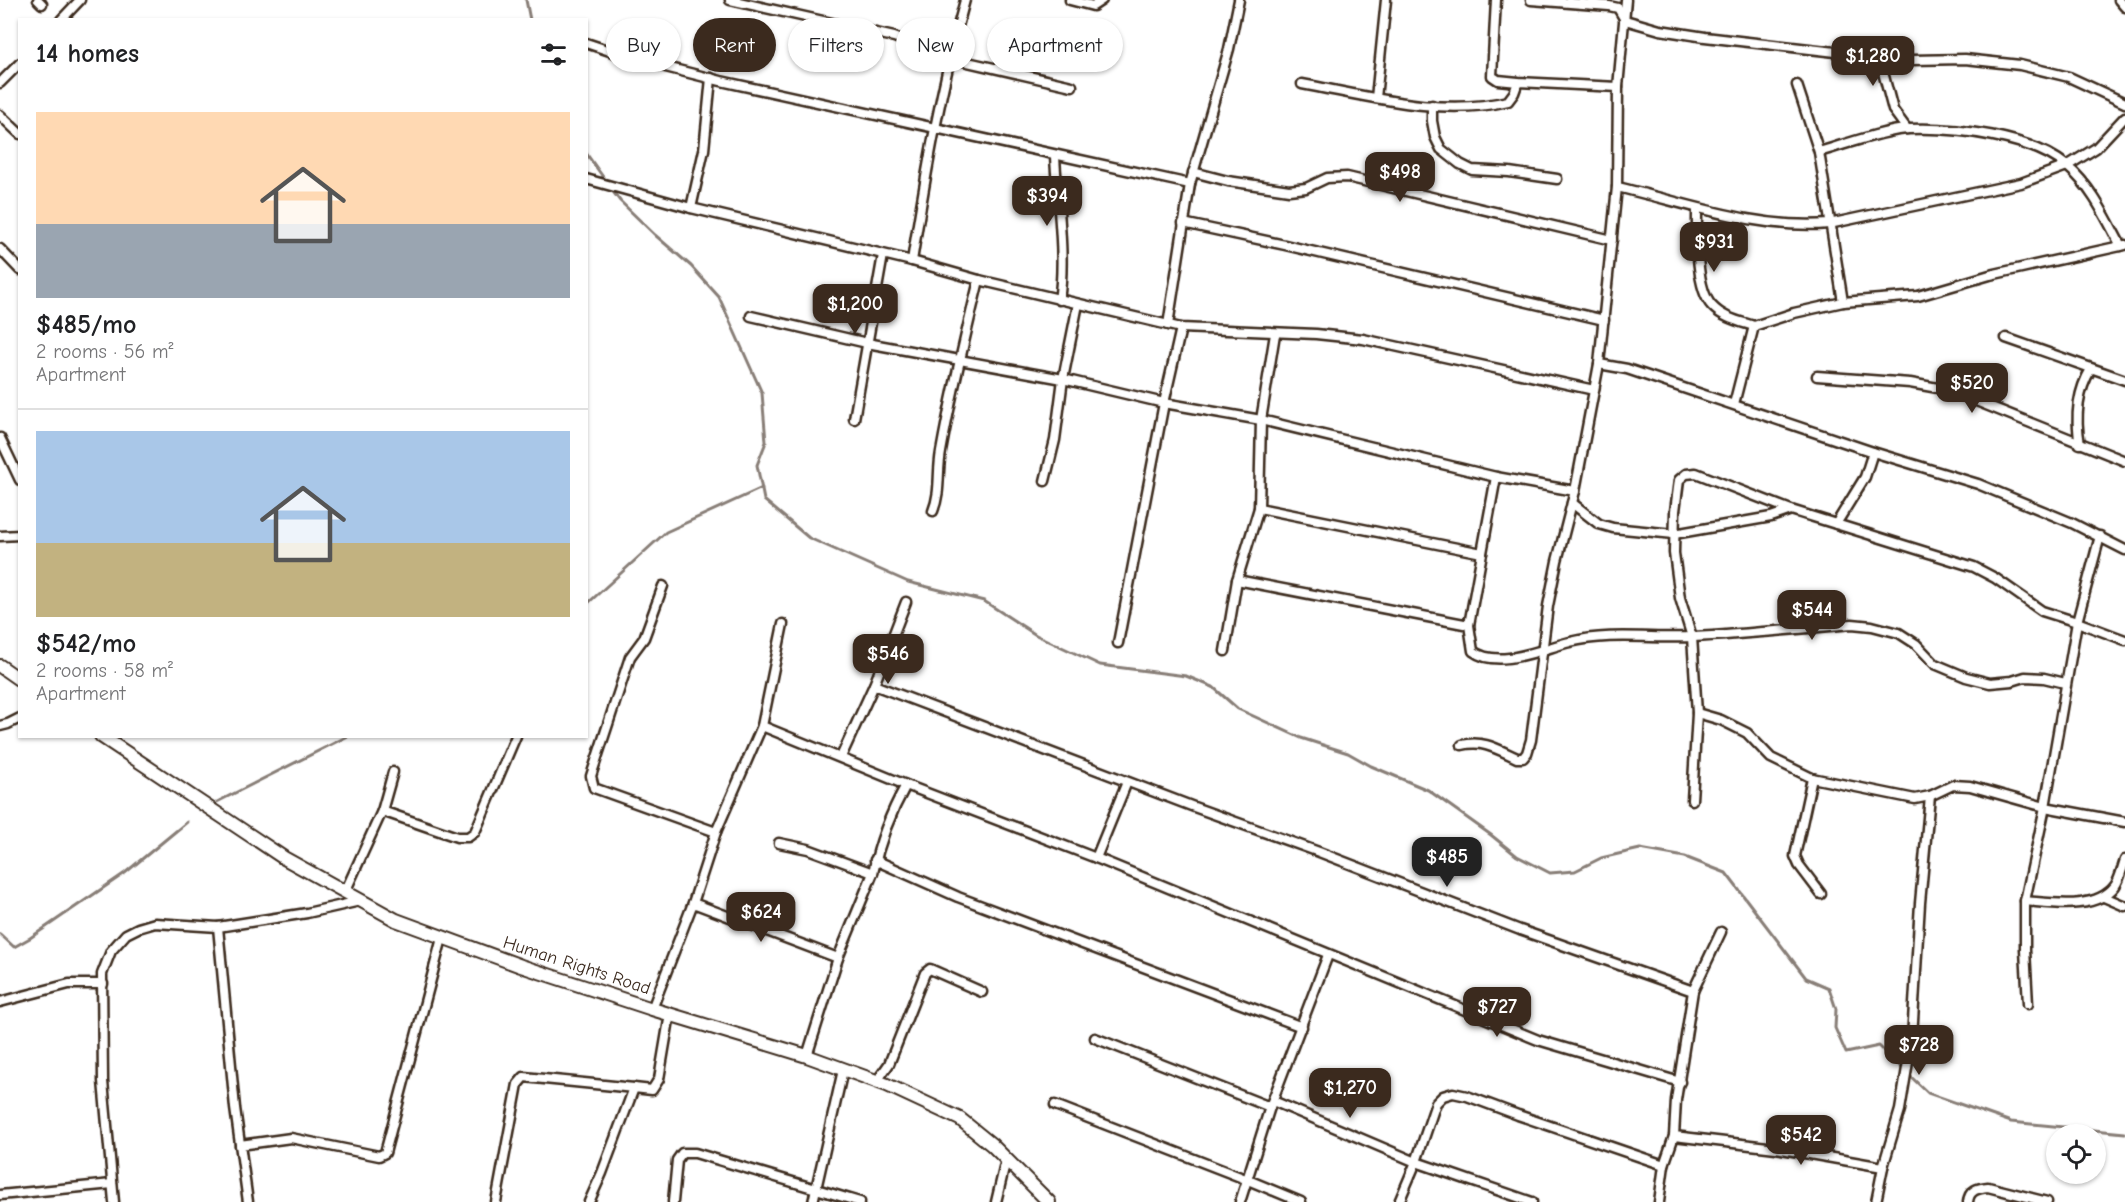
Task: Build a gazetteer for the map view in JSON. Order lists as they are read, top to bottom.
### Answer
{
  "streets": {
    "street": ["Human Rights Road"]
  },
  "page": {
    "chip": [
      "Buy",
      "Rent",
      "Filters",
      "New",
      "Apartment"
    ],
    "heading": "14 homes",
    "price": [
      "$1,280",
      "$498",
      "$394",
      "$931",
      "$1,200",
      "$520",
      "$544",
      "$546",
      "$485",
      "$624",
      "$727",
      "$728",
      "$1,270",
      "$542"
    ],
    "list": [
      {
        "name": "$485/mo",
        "note": "2 rooms · 56 m² · Apartment"
      },
      {
        "name": "$542/mo",
        "note": "2 rooms · 58 m² · Apartment"
      }
    ]
  }
}
